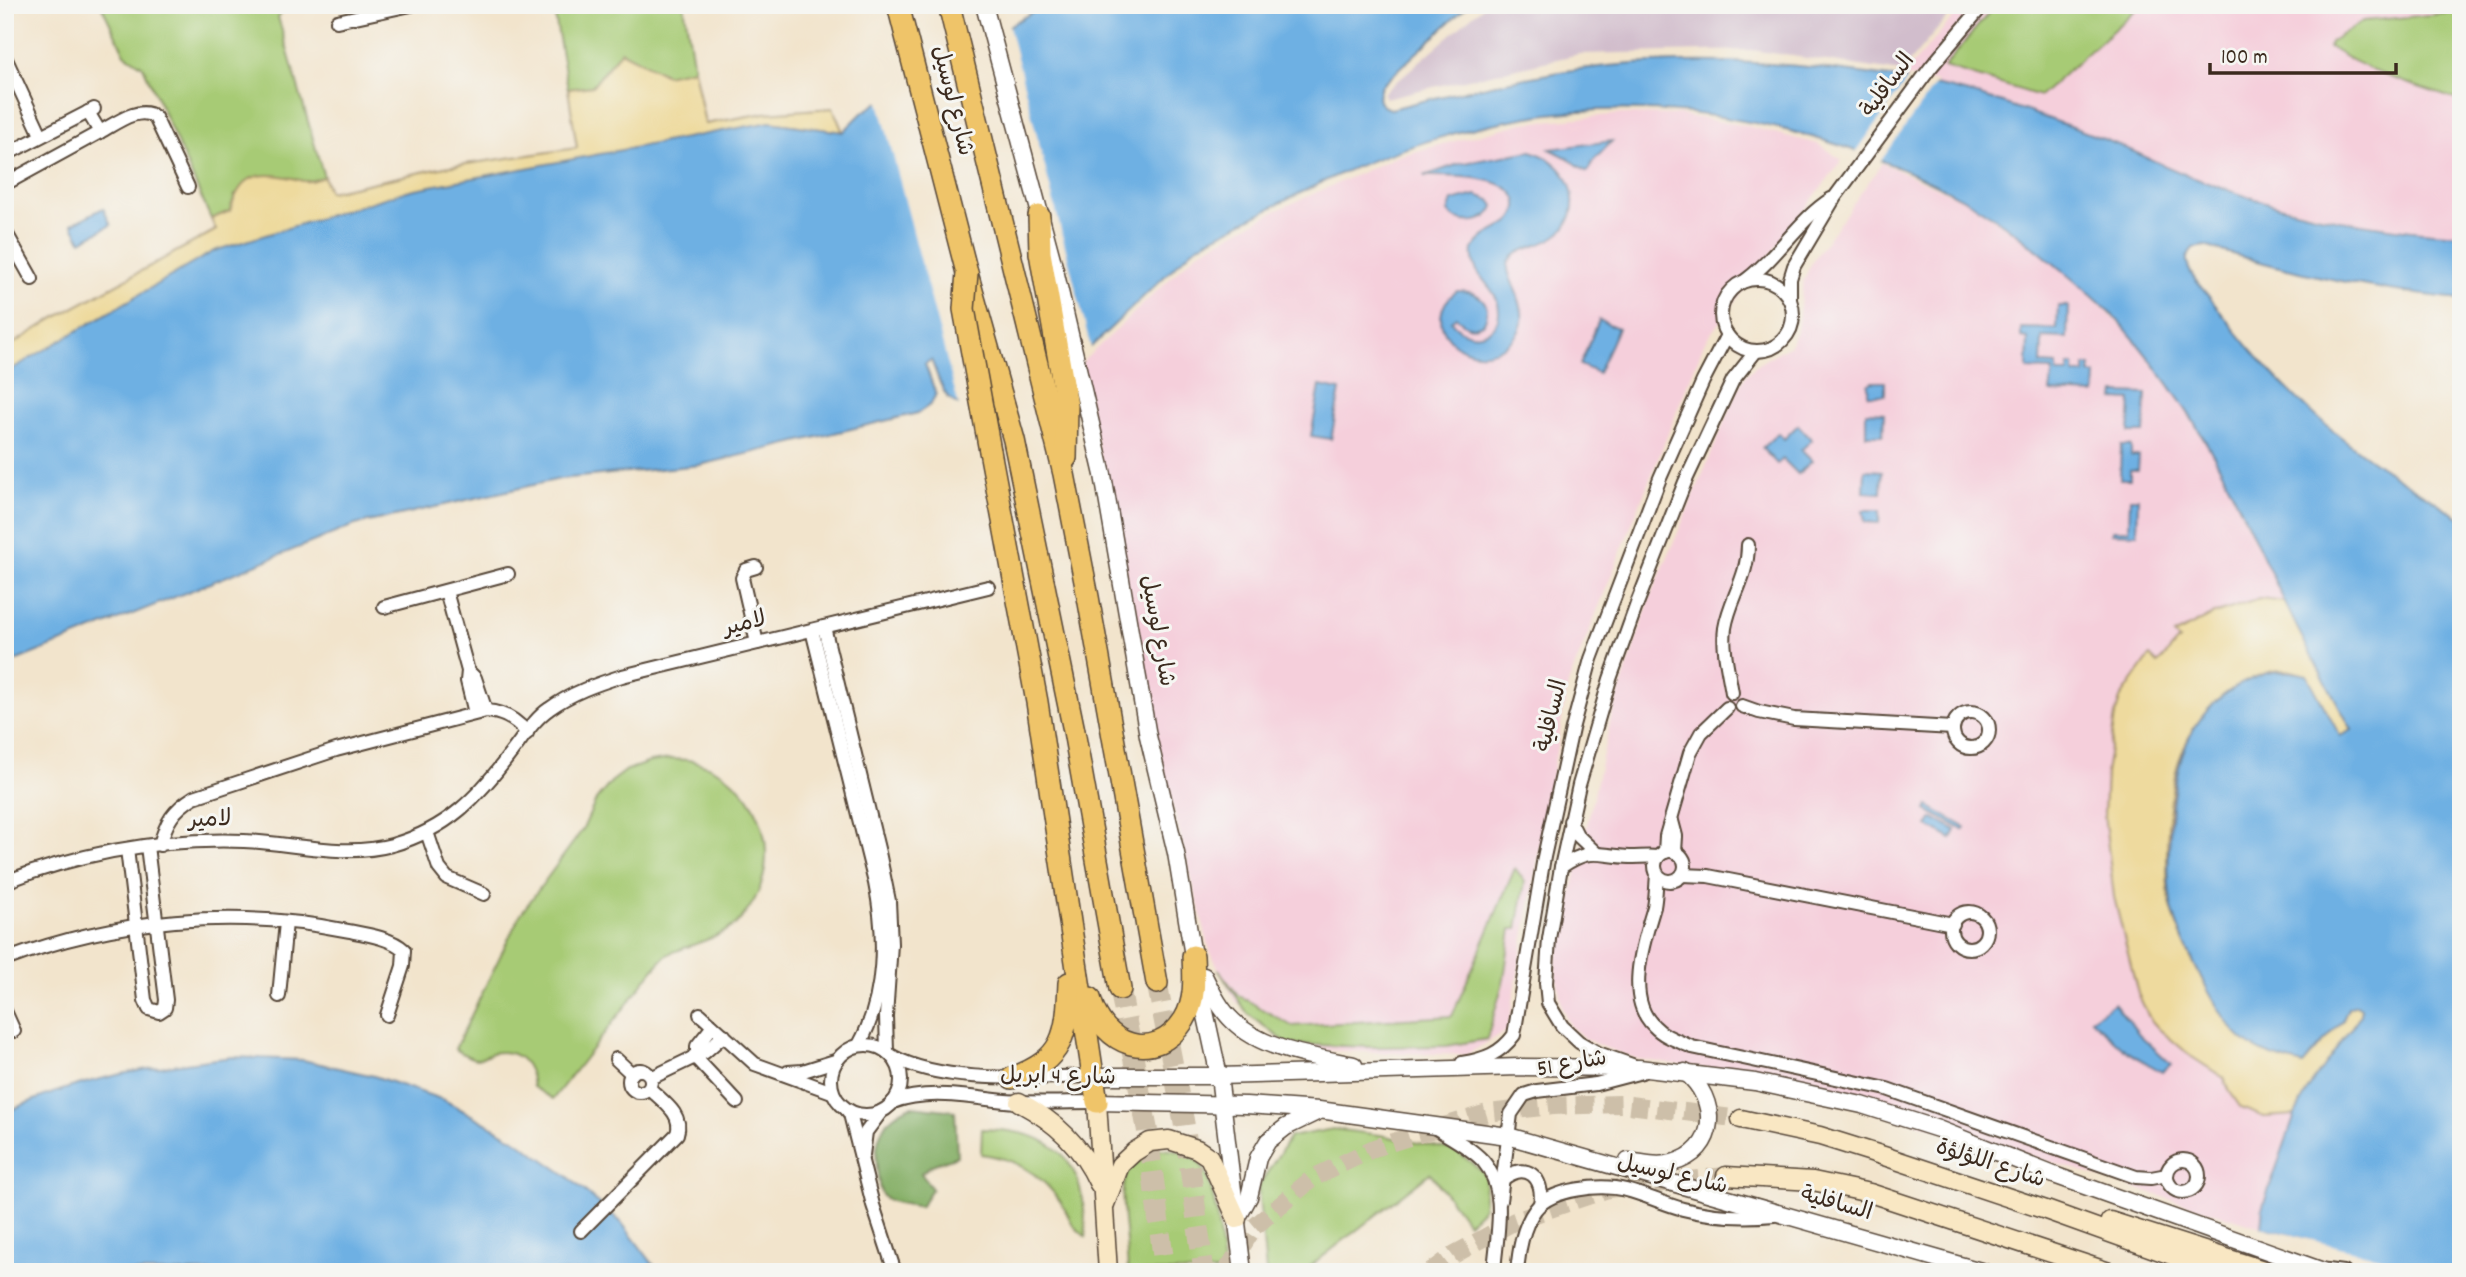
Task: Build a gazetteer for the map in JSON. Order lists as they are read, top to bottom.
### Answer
{
  "streets": {
    "highway": ["شارع لوسيل"],
    "main road": ["شارع اللؤلؤة"],
    "street": [
      "السافلية",
      "لامير",
      "شارع 51",
      "شارع 4 ابريل"
    ]
  },
  "crossings": [
    ["السافلية", "شارع لوسيل"],
    ["السافلية", "شارع 51"],
    ["السافلية", "شارع 4 ابريل"],
    ["شارع لوسيل", "شارع 4 ابريل"]
  ],
  "scale_bar": "100 m"
}
